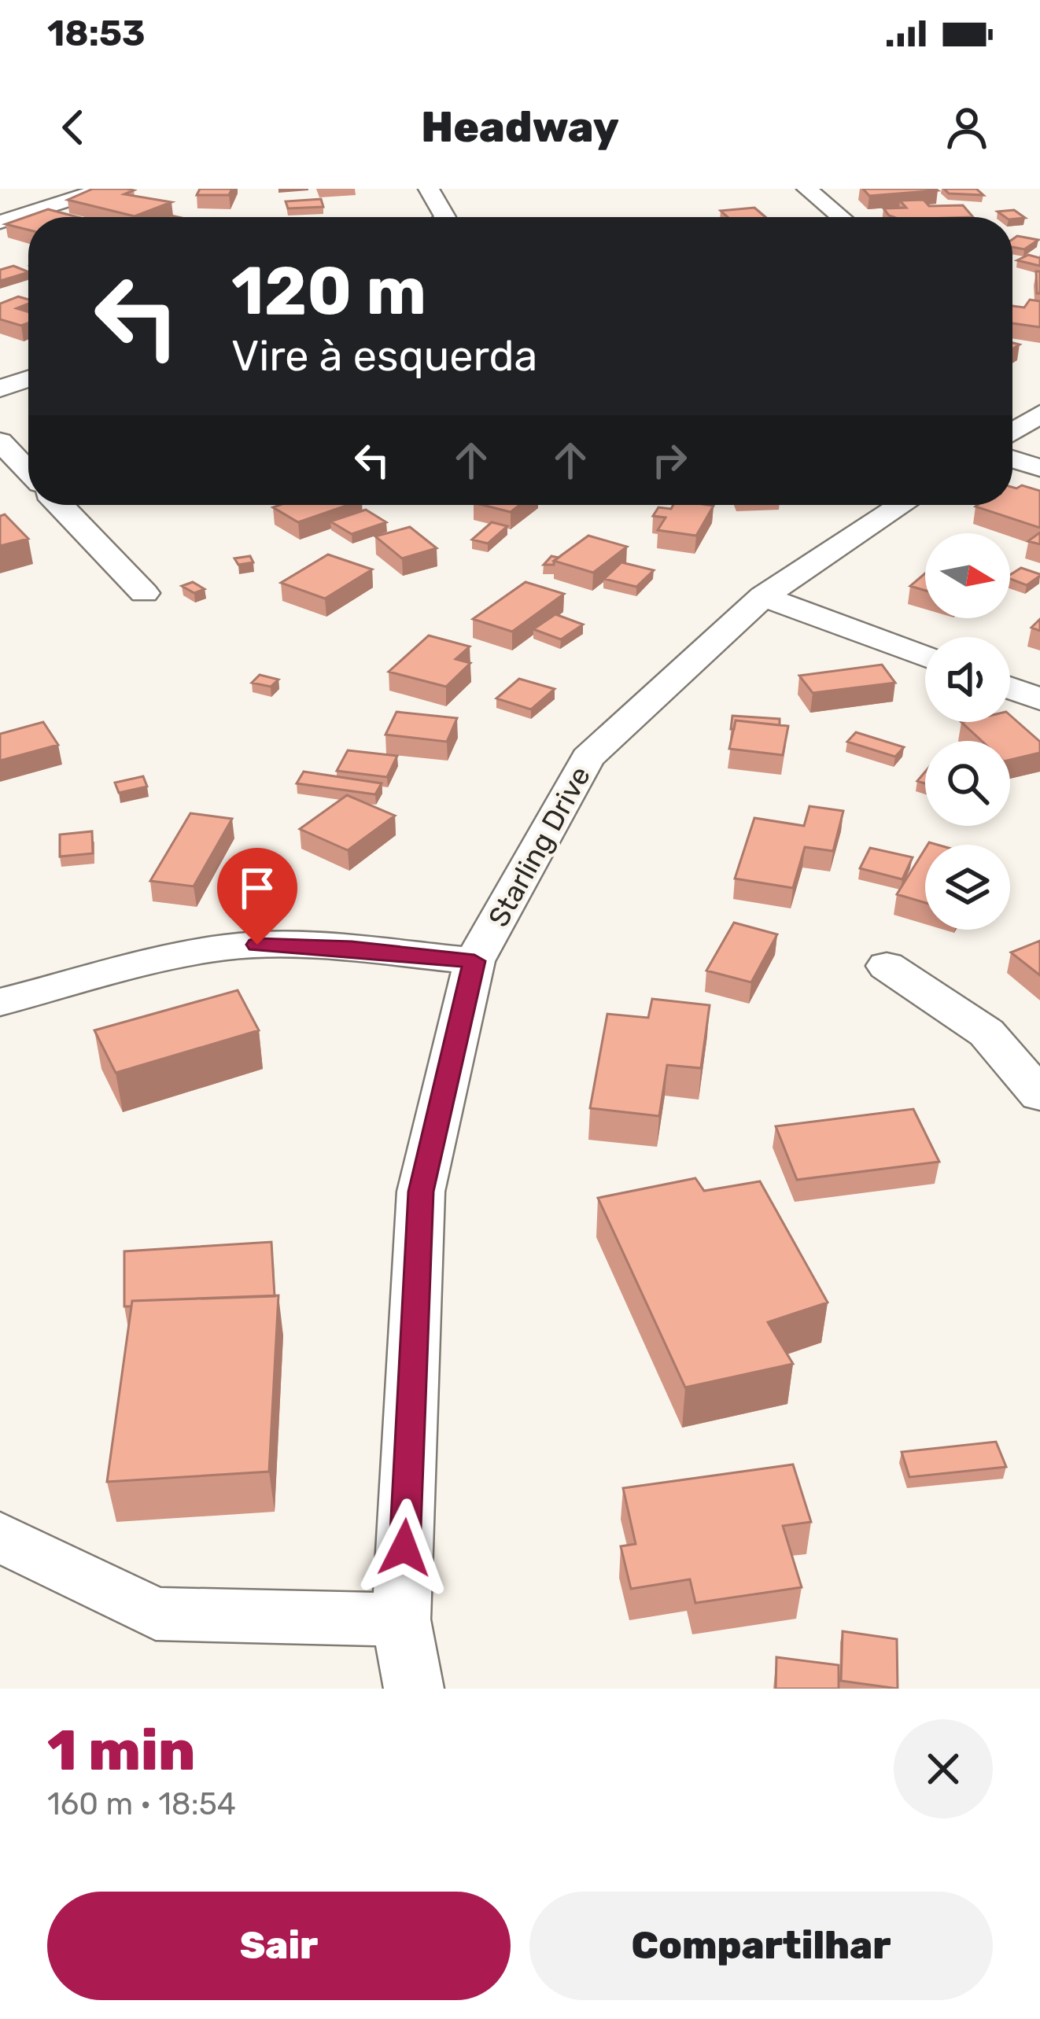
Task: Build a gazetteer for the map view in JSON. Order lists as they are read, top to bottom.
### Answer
{
  "streets": {
    "street": ["Starling Drive"]
  },
  "north": "right",
  "page": {
    "status": "18:53",
    "header": "Headway",
    "turn": ["120 m", "Vire à esquerda"],
    "heading": ["1 min", "160 m · 18:54"],
    "buttons": ["Sair", "Compartilhar"]
  }
}
